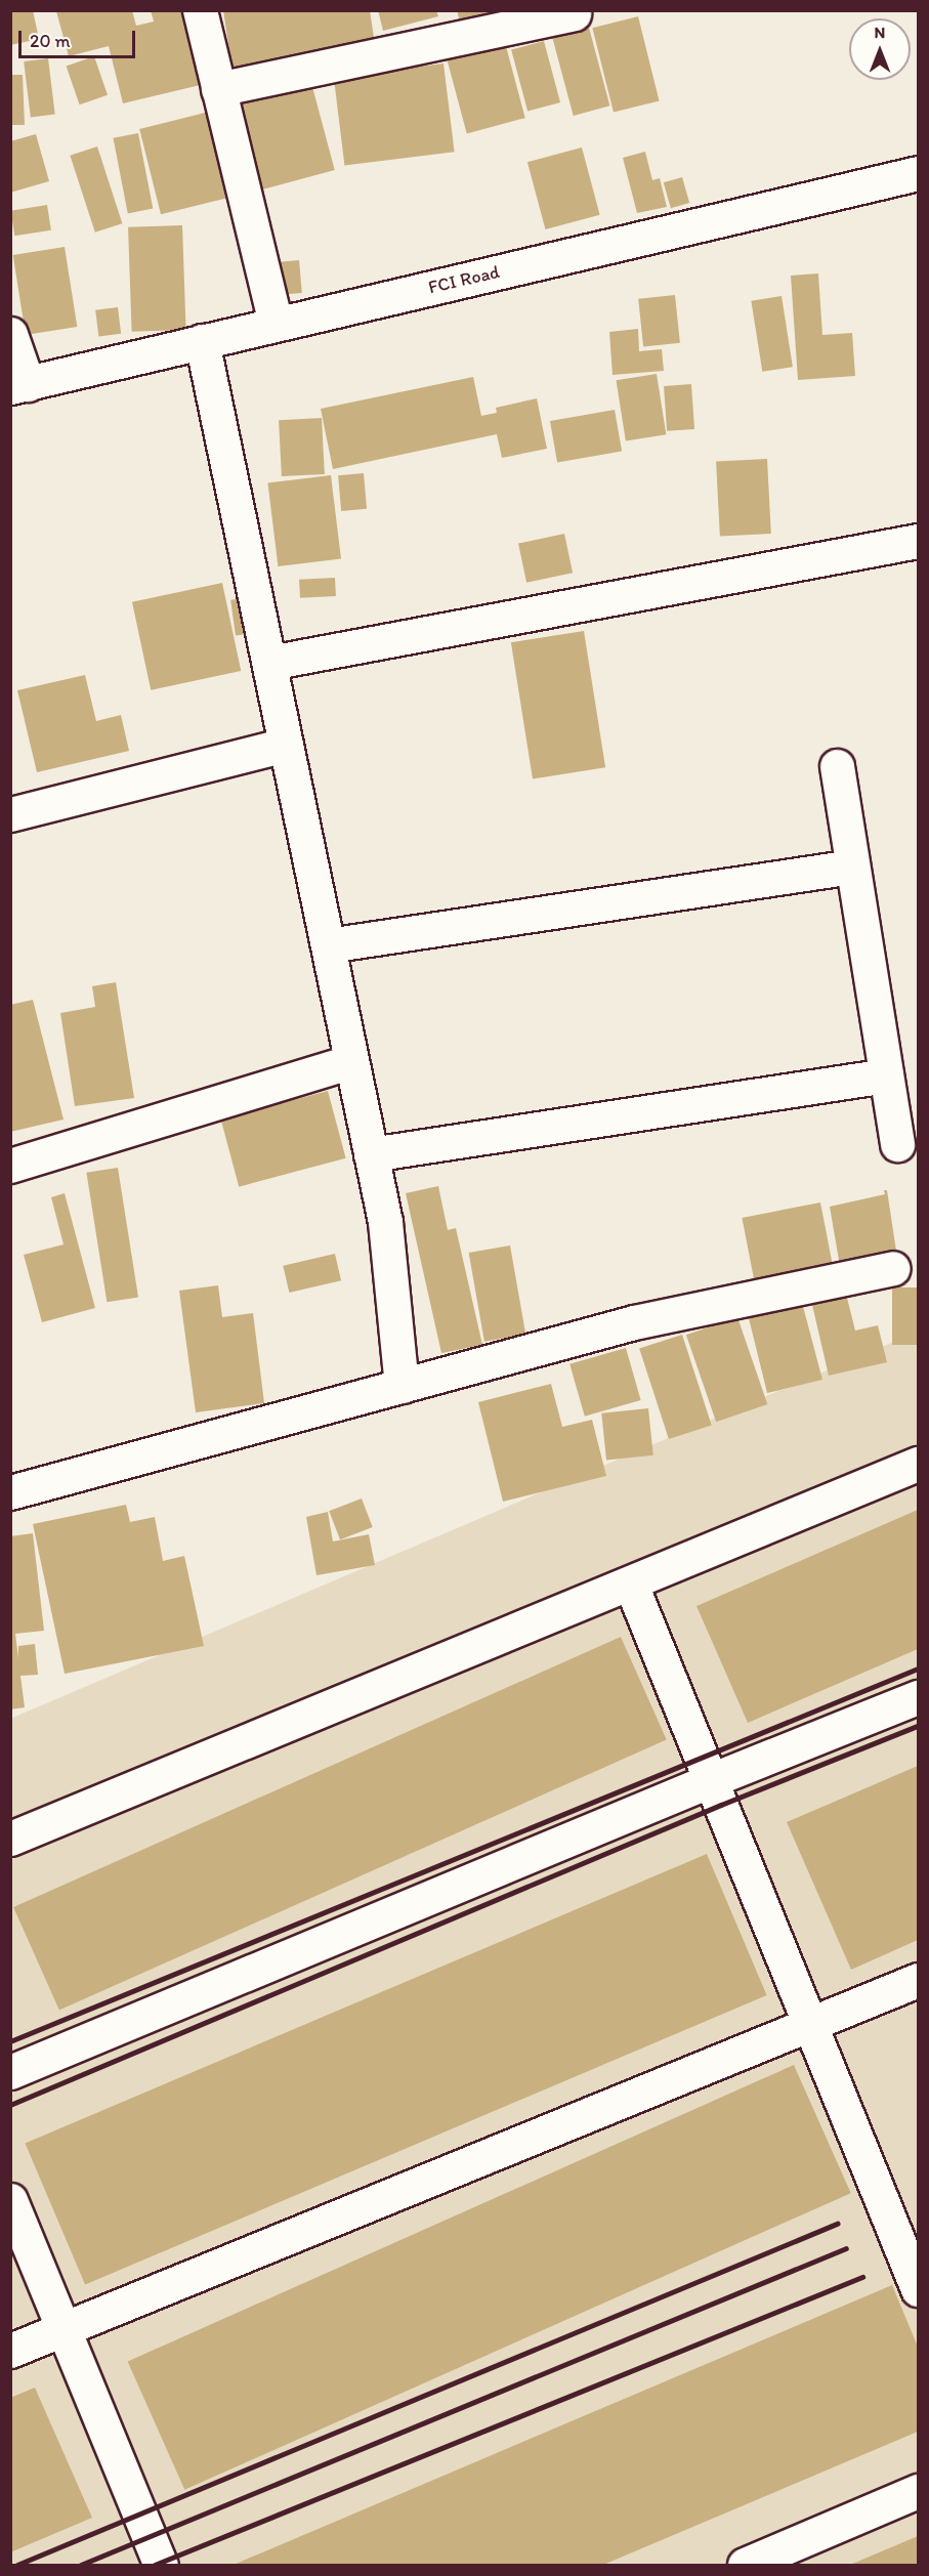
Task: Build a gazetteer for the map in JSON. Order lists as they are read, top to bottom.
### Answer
{
  "streets": {
    "street": ["FCI Road"]
  },
  "scale_bar": "20 m",
  "north": "top"
}
